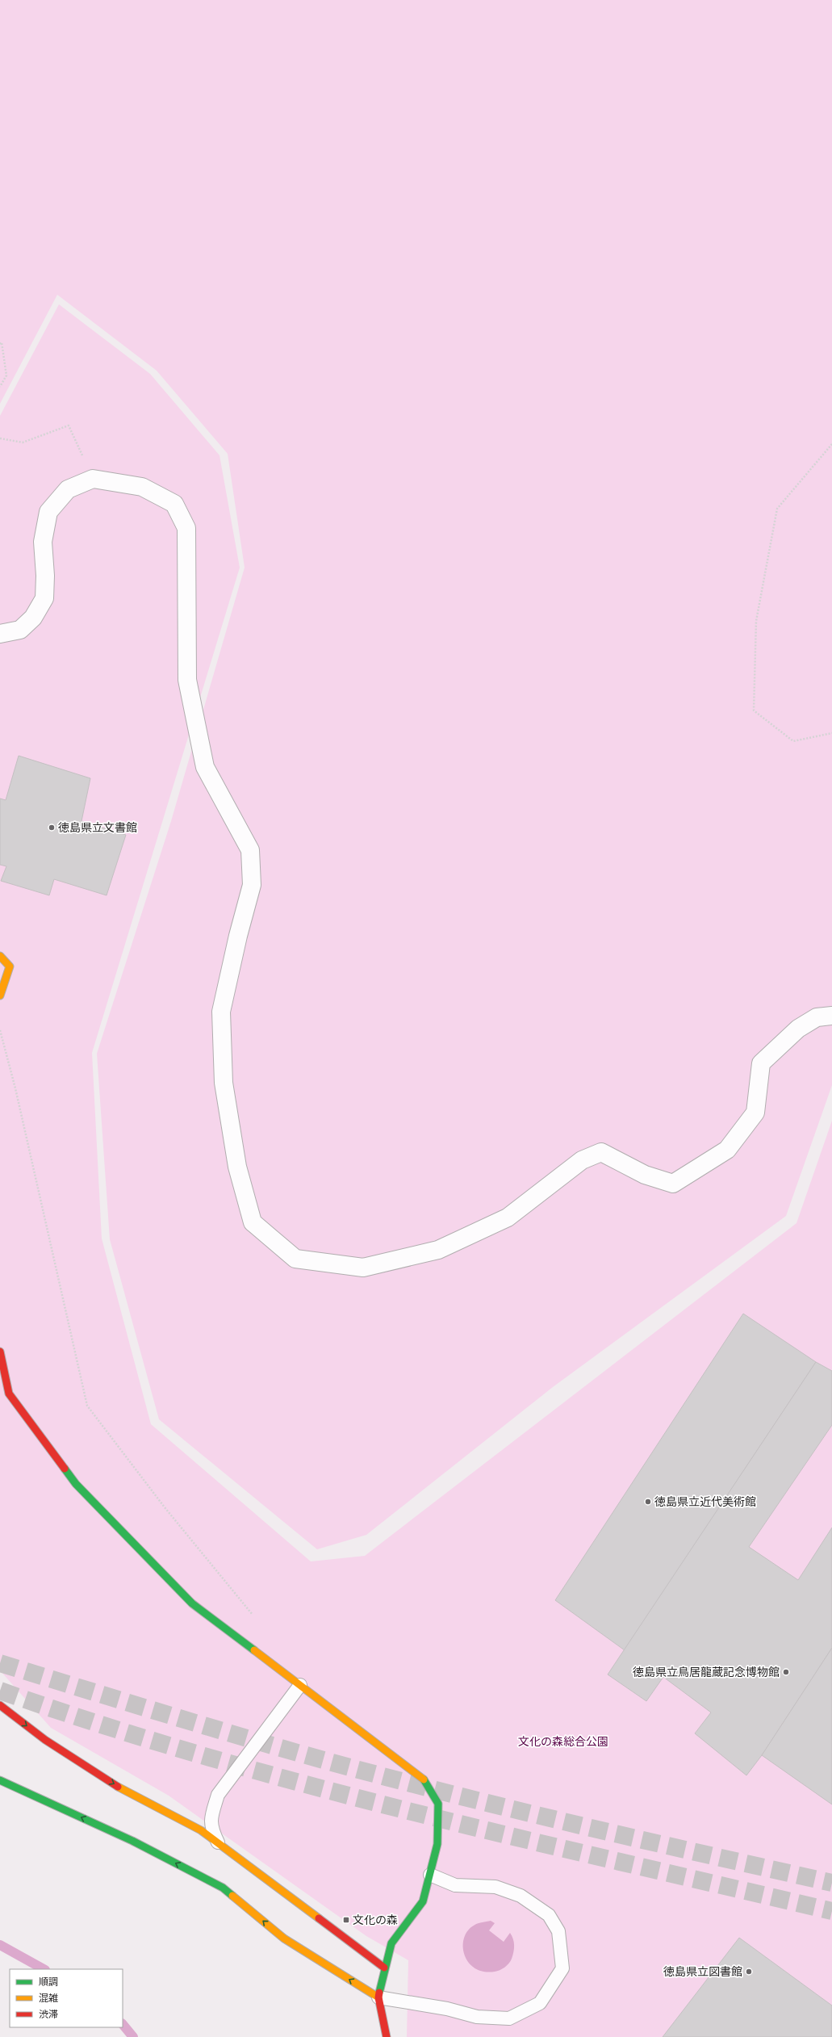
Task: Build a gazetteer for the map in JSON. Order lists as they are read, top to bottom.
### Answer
{
  "parks": ["文化の森総合公園"],
  "places": {
    "other": [
      "徳島県立文書館",
      "徳島県立近代美術館",
      "徳島県立鳥居龍蔵記念博物館",
      "徳島県立図書館"
    ],
    "transit": ["文化の森"]
  },
  "legend": ["順調", "混雑", "渋滞"]
}
